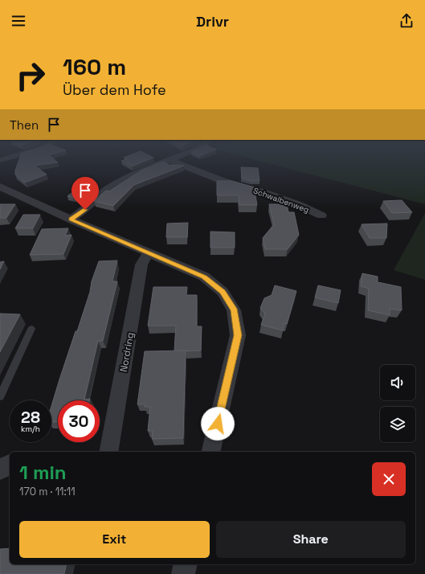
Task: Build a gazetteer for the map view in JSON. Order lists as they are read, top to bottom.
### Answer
{
  "streets": {
    "street": ["Schwalbenweg", "Nordring"]
  },
  "page": {
    "header": "Drivr",
    "turn": ["160 m", "Über dem Hofe"],
    "then": "Then",
    "speed": "28 km/h",
    "limit": "30",
    "heading": ["1 min", "170 m · 11:11"],
    "buttons": ["Exit", "Share"]
  }
}
